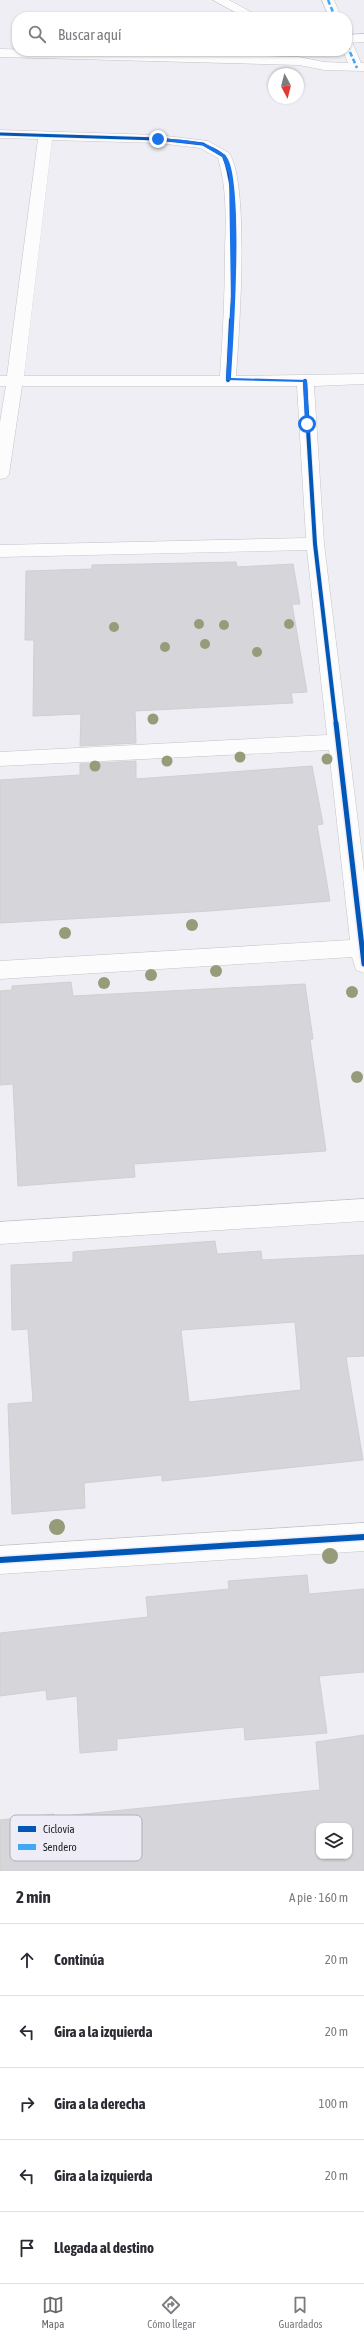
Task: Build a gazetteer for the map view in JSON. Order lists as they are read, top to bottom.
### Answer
{
  "legend": ["Ciclovía", "Sendero"],
  "north": "bottom",
  "page": {
    "search": "Buscar aquí",
    "heading": ["2 min", "A pie · 160 m"],
    "list": [
      ["Continúa", "20 m"],
      ["Gira a la izquierda", "20 m"],
      ["Gira a la derecha", "100 m"],
      ["Gira a la izquierda", "20 m"],
      "Llegada al destino"
    ],
    "nav": ["Mapa", "Cómo llegar", "Guardados"]
  }
}
